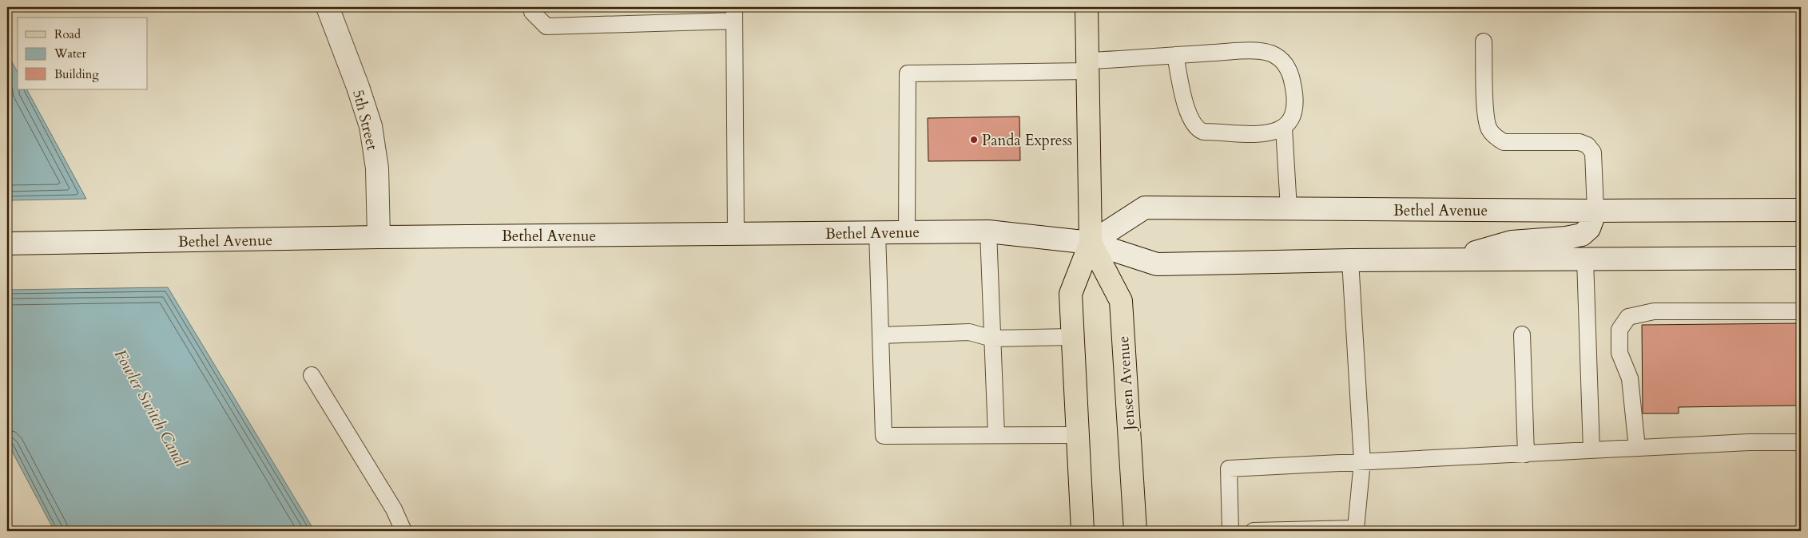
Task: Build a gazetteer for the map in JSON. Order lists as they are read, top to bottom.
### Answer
{
  "streets": {
    "main road": ["5th Street", "Bethel Avenue", "Jensen Avenue"]
  },
  "crossings": [
    ["5th Street", "Bethel Avenue"],
    ["Bethel Avenue", "Jensen Avenue"]
  ],
  "water": ["Fowler Switch Canal"],
  "places": ["Panda Express"],
  "legend": ["Road", "Water", "Building"]
}
